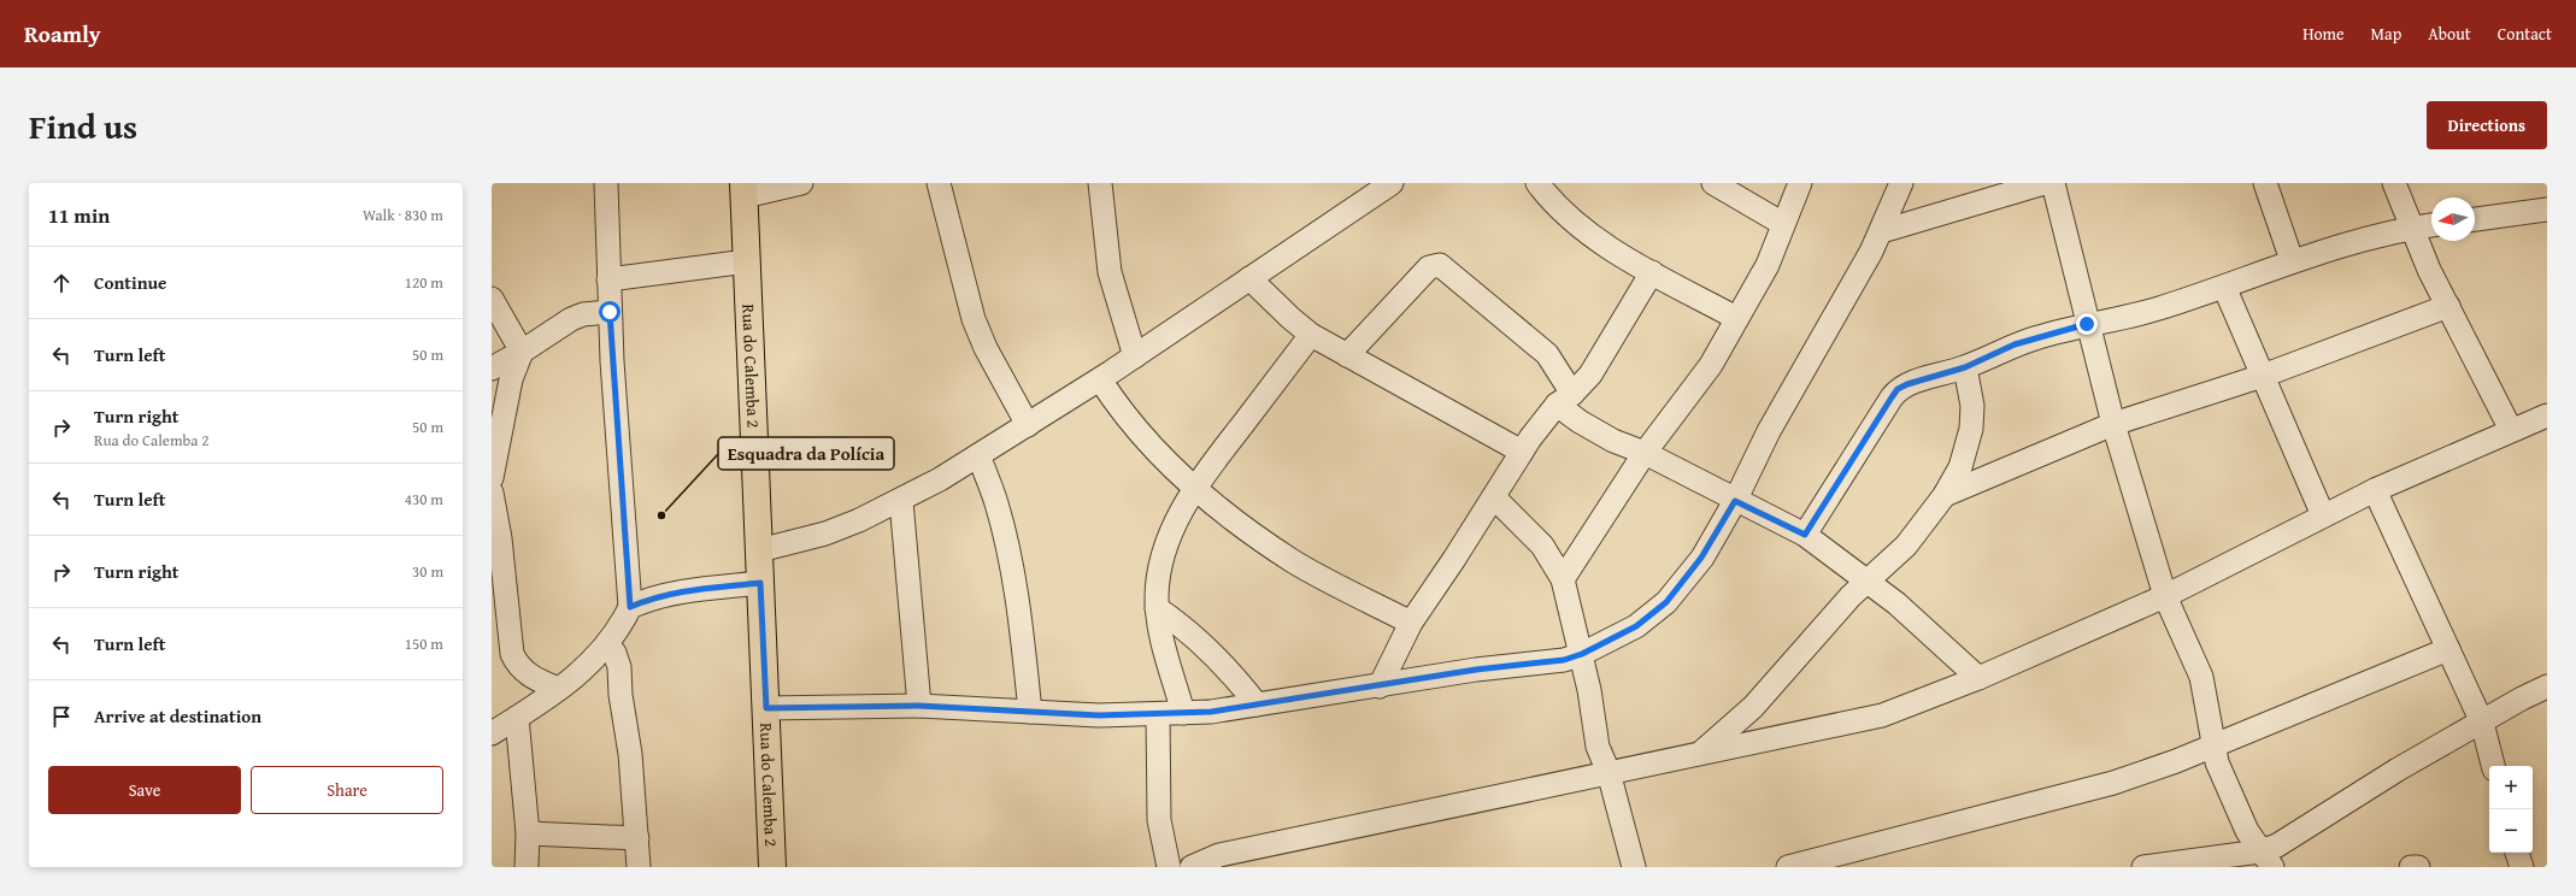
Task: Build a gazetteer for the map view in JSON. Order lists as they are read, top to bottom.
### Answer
{
  "streets": {
    "main road": ["Rua do Calemba 2"]
  },
  "places": ["Esquadra da Polícia"],
  "north": "left",
  "page": {
    "header": "Roamly",
    "nav": [
      "Home",
      "Map",
      "About",
      "Contact"
    ],
    "title": "Find us",
    "buttons": [
      "Directions",
      ["Save", "Share"]
    ],
    "heading": ["11 min", "Walk · 830 m"],
    "list": [
      ["Continue", "120 m"],
      ["Turn left", "50 m"],
      ["Turn right", "Rua do Calemba 2", "50 m"],
      ["Turn left", "430 m"],
      ["Turn right", "30 m"],
      ["Turn left", "150 m"],
      "Arrive at destination"
    ],
    "map_buttons": ["+", "−"]
  }
}
